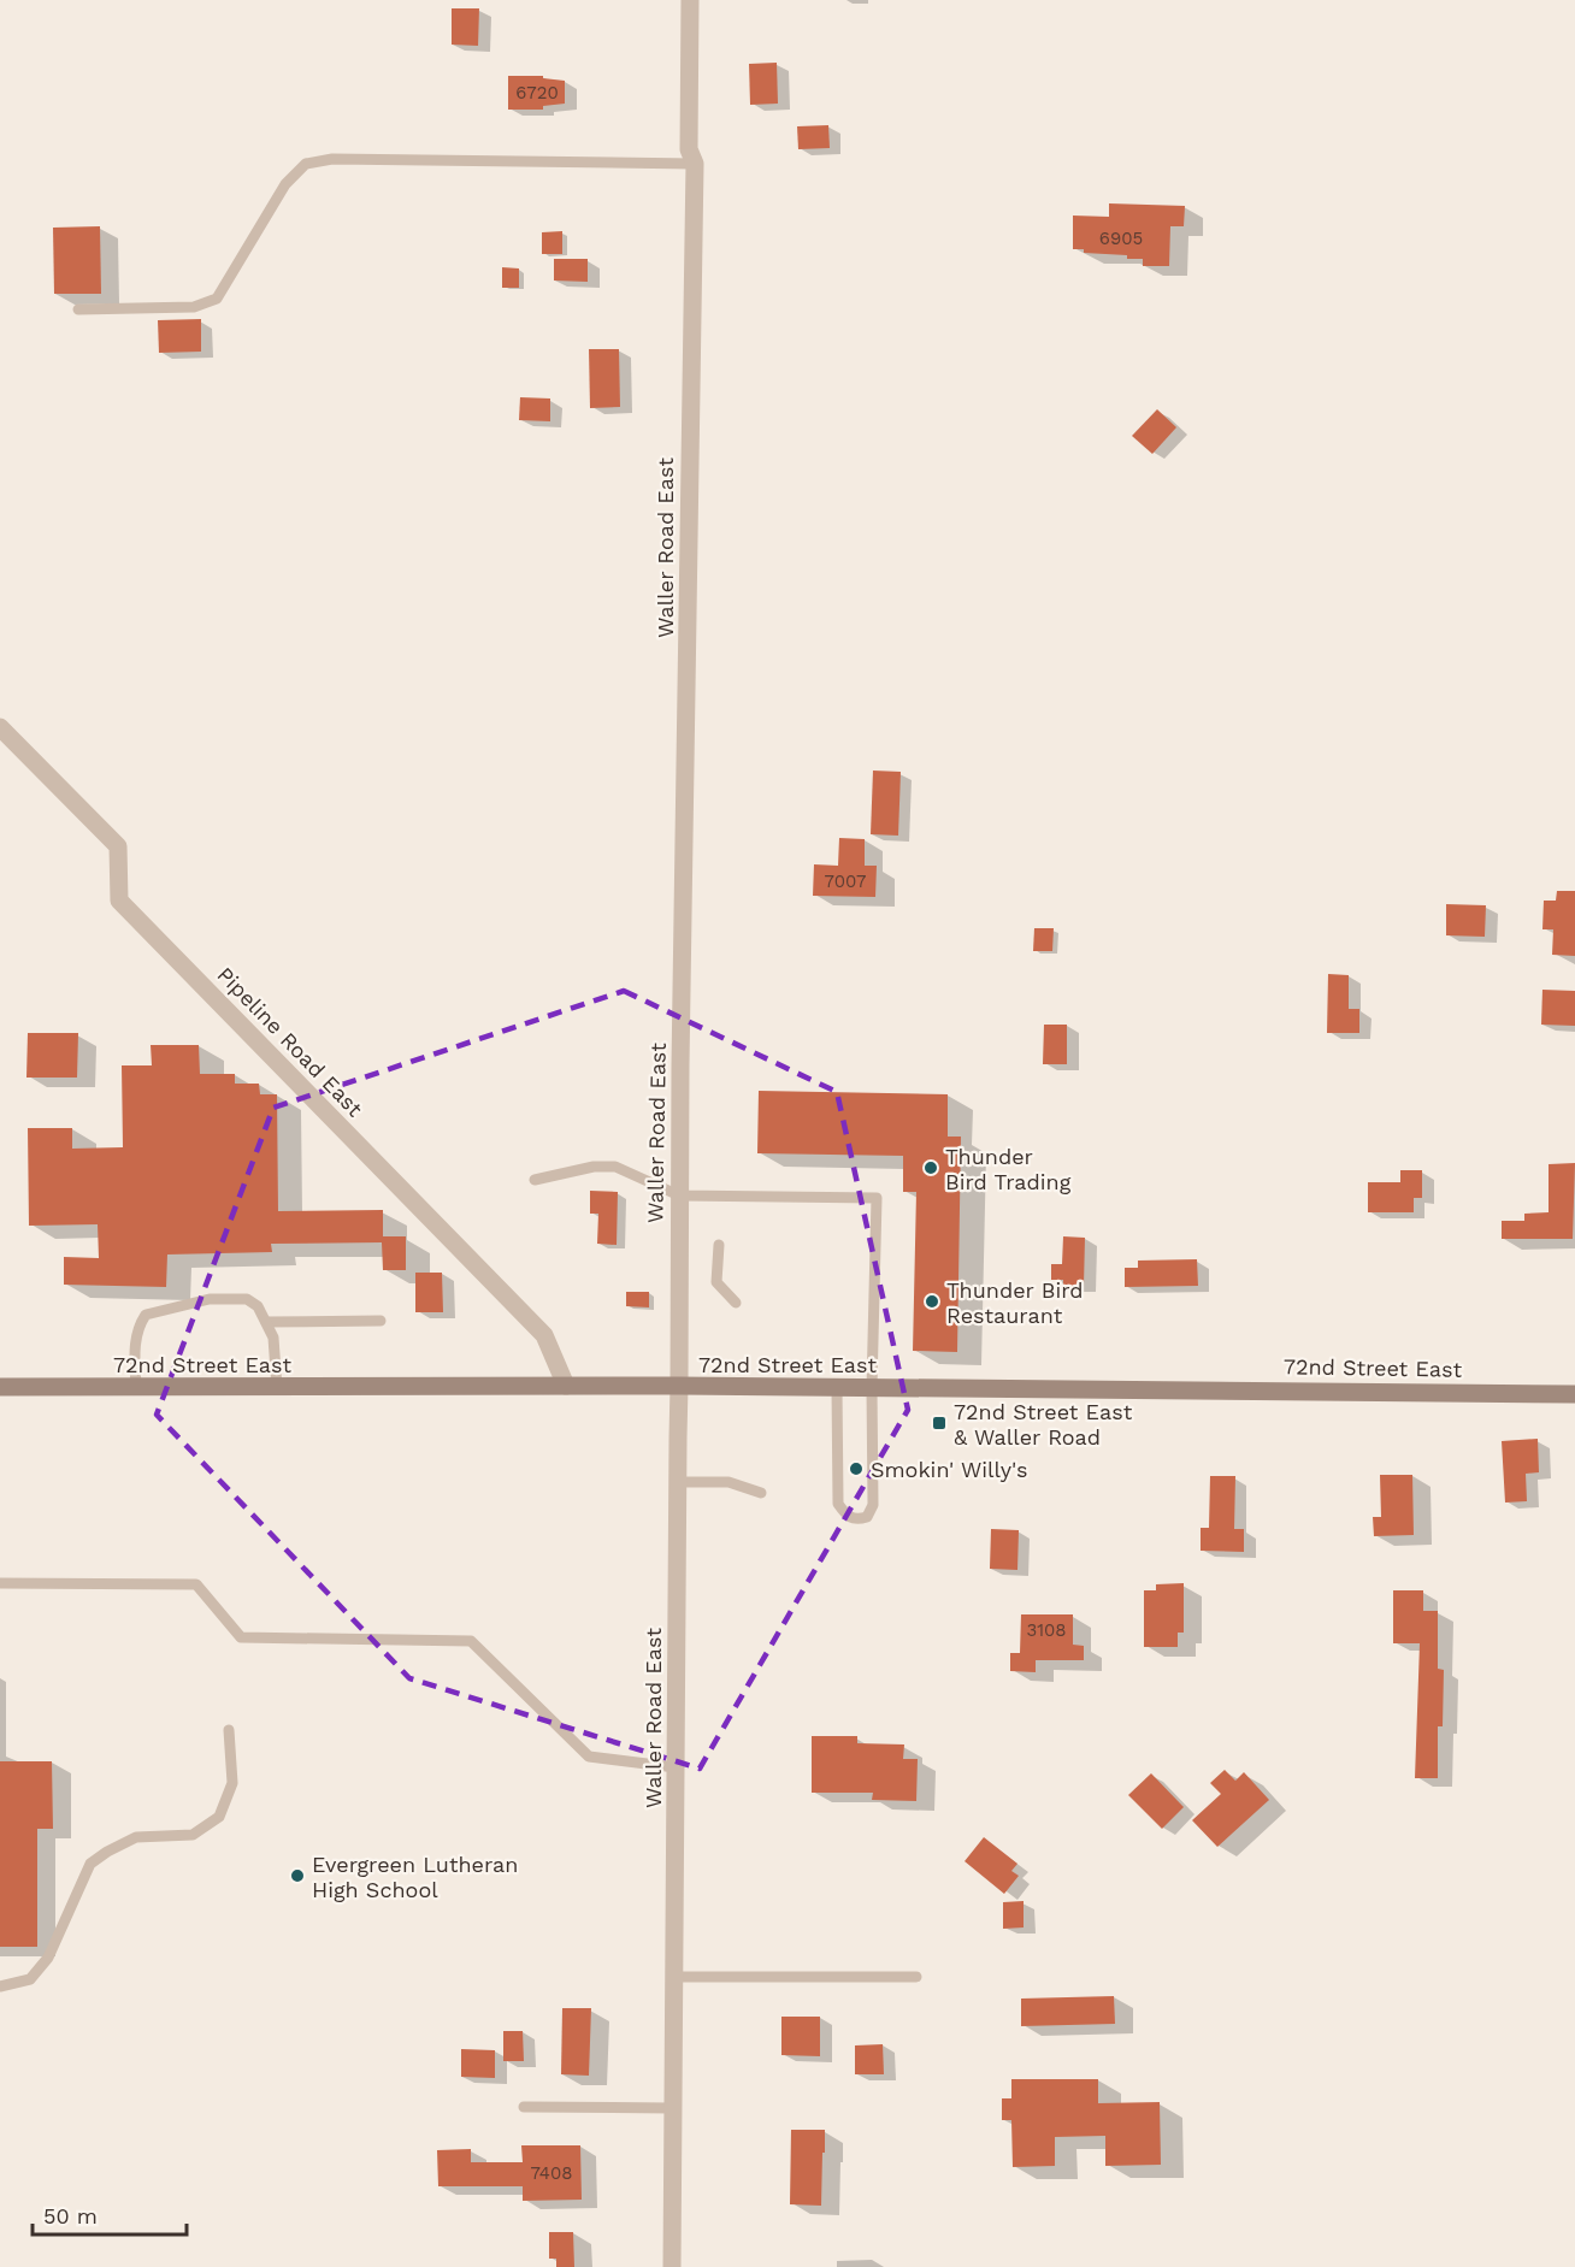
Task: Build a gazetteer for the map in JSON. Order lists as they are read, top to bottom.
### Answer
{
  "streets": {
    "main road": ["72nd Street East"],
    "street": ["Waller Road East", "Pipeline Road East"]
  },
  "crossings": [
    ["Waller Road East", "72nd Street East"],
    ["Pipeline Road East", "72nd Street East"]
  ],
  "places": {
    "other": [
      "Thunder Bird Trading",
      "Thunder Bird Restaurant",
      "Smokin' Willy's",
      "Evergreen Lutheran High School"
    ],
    "transit": ["72nd Street East & Waller Road"]
  },
  "house_numbers": [
    "6720",
    "6905",
    "7007",
    "3108",
    "7408"
  ],
  "scale_bar": "50 m"
}
